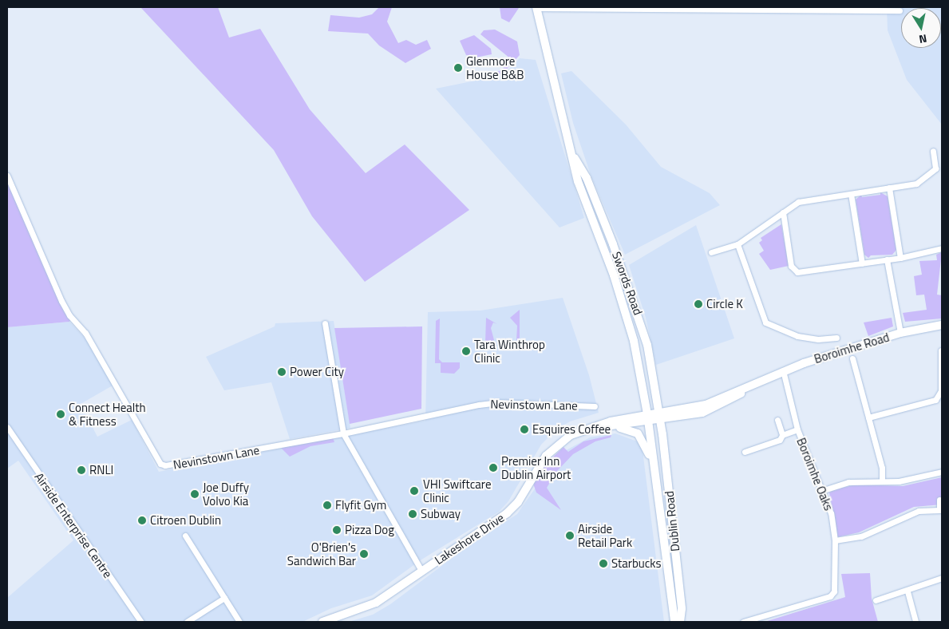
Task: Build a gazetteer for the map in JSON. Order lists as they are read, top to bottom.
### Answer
{
  "streets": {
    "main road": [
      "Swords Road",
      "Boroimhe Road",
      "Dublin Road",
      "Lakeshore Drive"
    ],
    "street": ["Nevinstown Lane", "Boroimhe Oaks", "Airside Enterprise Centre"]
  },
  "crossings": [
    ["Swords Road", "Boroimhe Road"],
    ["Swords Road", "Dublin Road"],
    ["Swords Road", "Lakeshore Drive"],
    ["Boroimhe Road", "Boroimhe Oaks"],
    ["Boroimhe Road", "Dublin Road"],
    ["Boroimhe Road", "Lakeshore Drive"],
    ["Dublin Road", "Lakeshore Drive"]
  ],
  "places": [
    "Glenmore House B&B",
    "Circle K",
    "Tara Winthrop Clinic",
    "Power City",
    "Connect Health & Fitness",
    "Esquires Coffee",
    "Premier Inn Dublin Airport",
    "RNLI",
    "VHI Swiftcare Clinic",
    "Joe Duffy Volvo Kia",
    "Flyfit Gym",
    "Subway",
    "Citroen Dublin",
    "Pizza Dog",
    "Airside Retail Park",
    "O'Brien's Sandwich Bar",
    "Starbucks"
  ],
  "north": "bottom"
}
